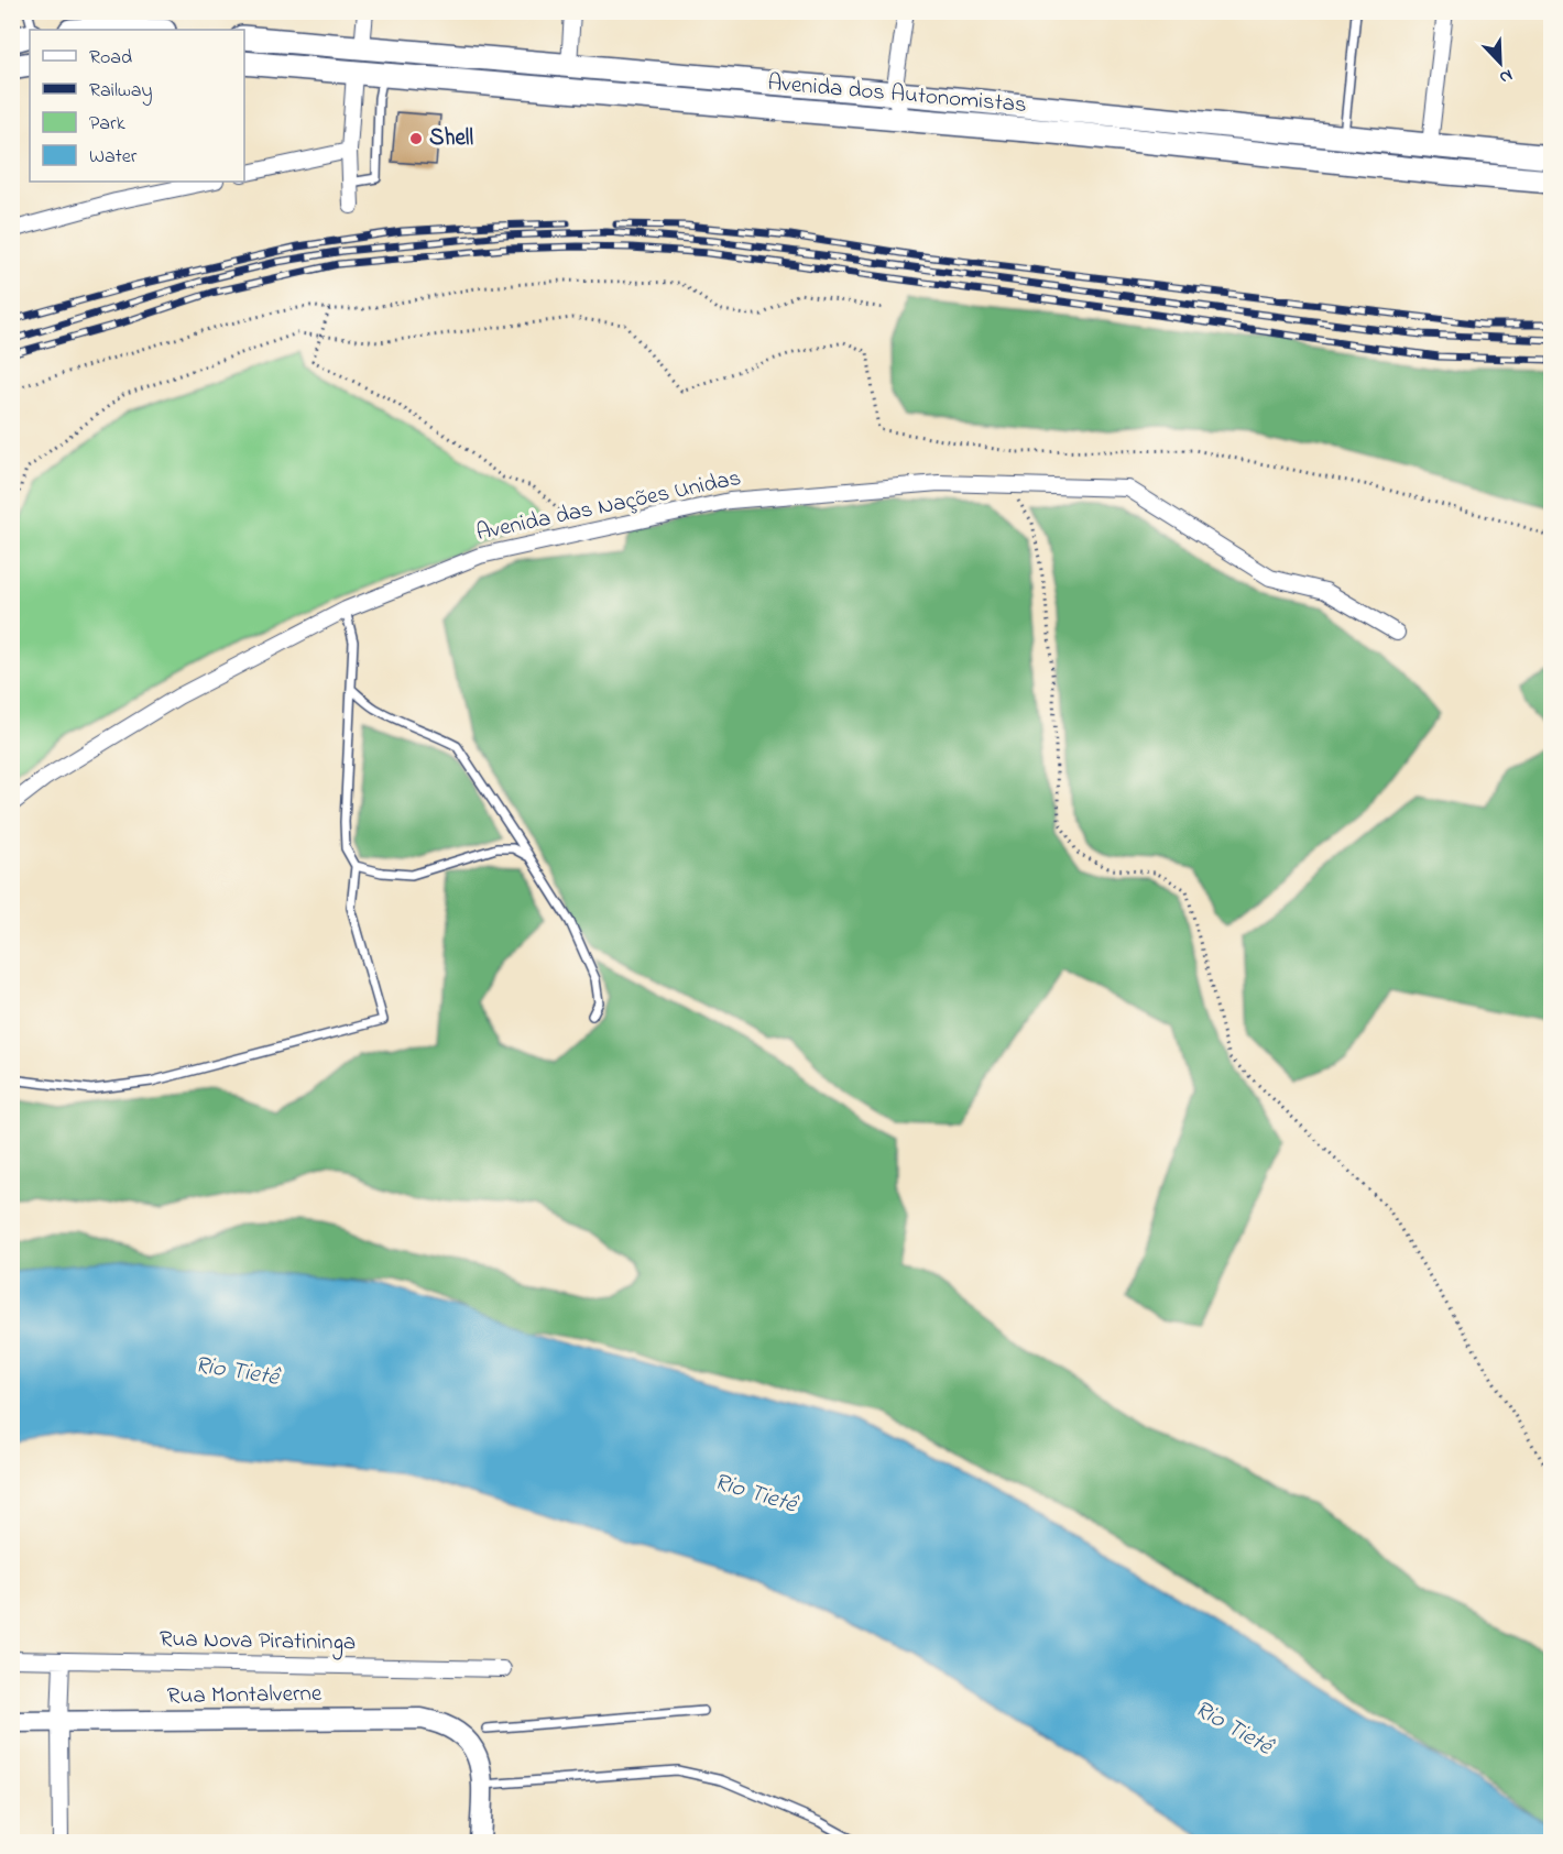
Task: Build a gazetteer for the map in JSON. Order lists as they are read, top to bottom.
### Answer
{
  "streets": {
    "main road": ["Avenida dos Autonomistas", "Rua Montalverne"],
    "street": ["Avenida das Nações Unidas", "Rua Nova Piratininga"]
  },
  "water": ["Rio Tietê"],
  "places": ["Shell"],
  "legend": [
    "Road",
    "Railway",
    "Park",
    "Water"
  ],
  "north": "bottom right"
}
